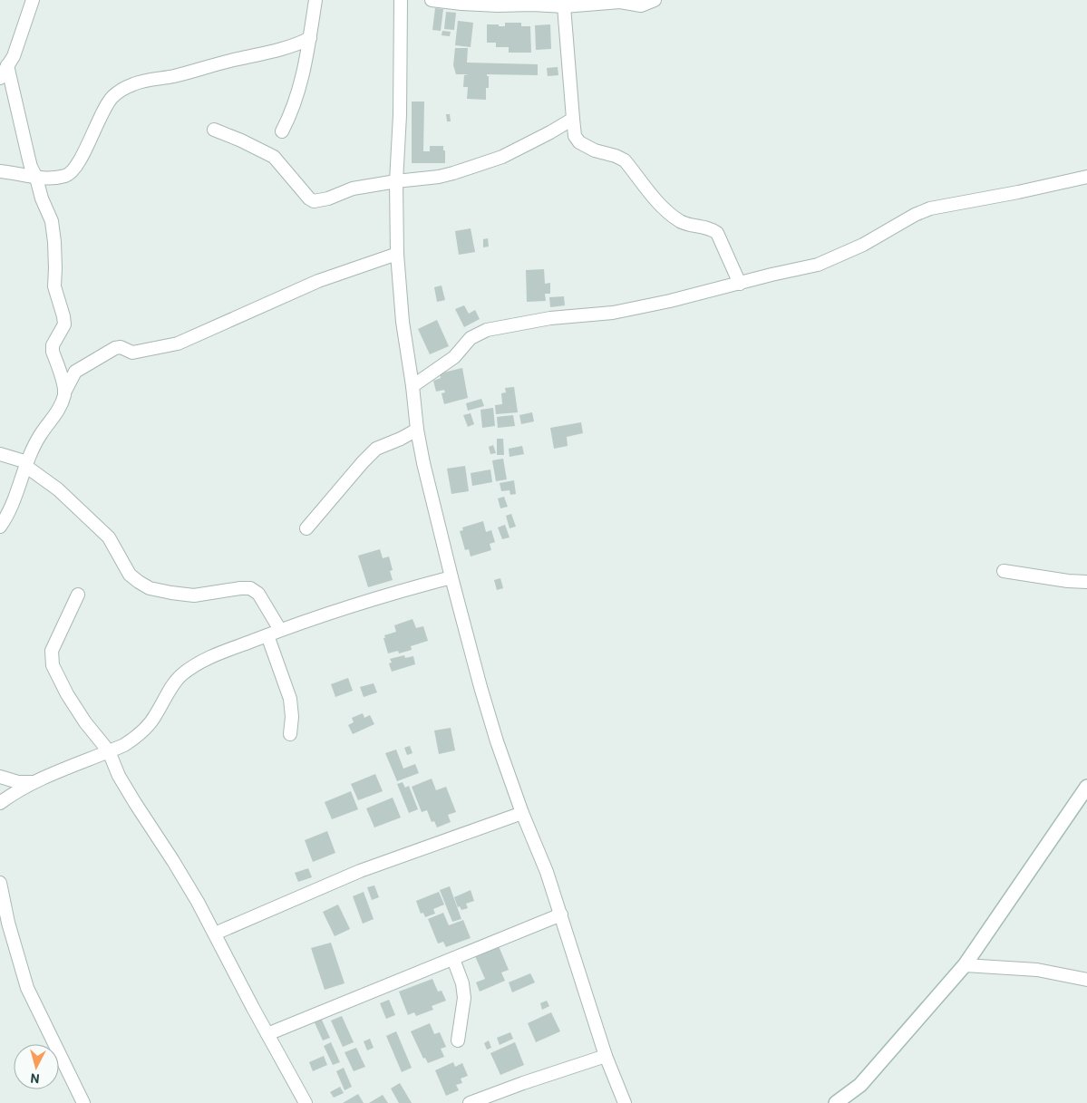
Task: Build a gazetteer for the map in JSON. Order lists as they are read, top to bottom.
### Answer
{
  "north": "bottom"
}
